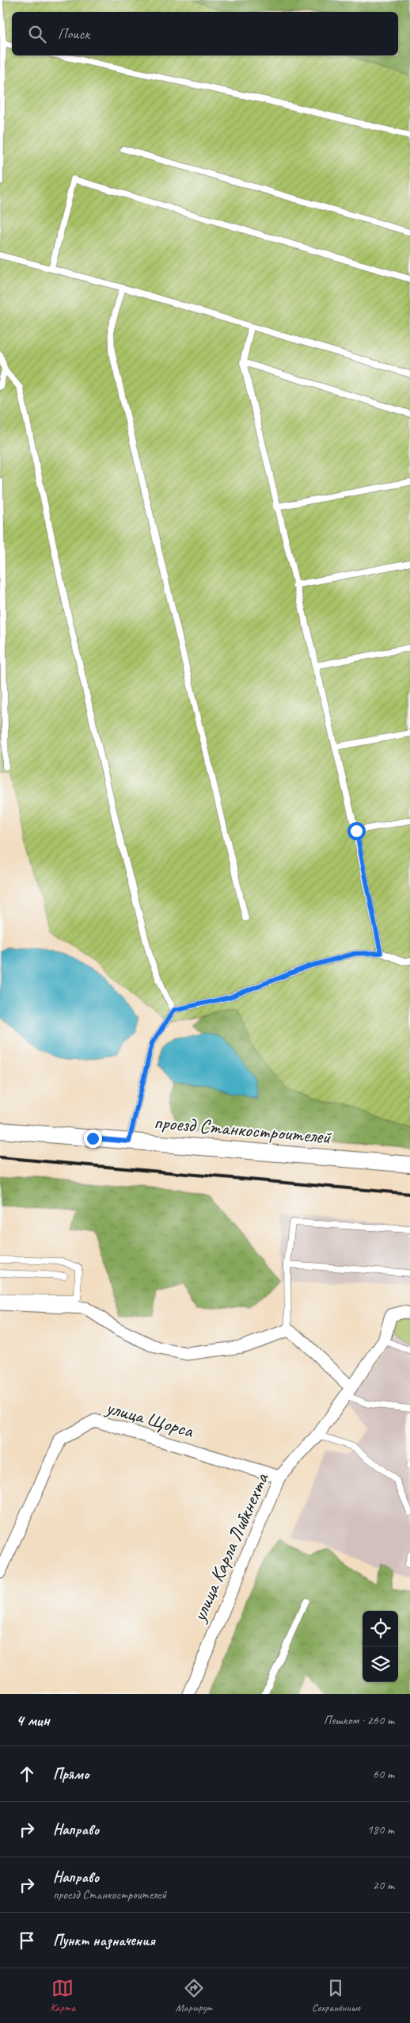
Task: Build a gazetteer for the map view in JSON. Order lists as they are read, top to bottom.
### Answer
{
  "streets": {
    "main road": ["проезд Станкостроителей"],
    "street": ["улица Щорса", "улица Карла Либкнехта"]
  },
  "crossings": [
    ["улица Щорса", "улица Карла Либкнехта"]
  ],
  "page": {
    "search": "Поиск",
    "heading": ["4 мин", "Пешком · 260 m"],
    "list": [
      ["Прямо", "60 m"],
      ["Направо", "180 m"],
      ["Направо", "проезд Станкостроителей", "20 m"],
      "Пункт назначения"
    ],
    "nav": ["Карта", "Маршрут", "Сохранённые"]
  }
}
